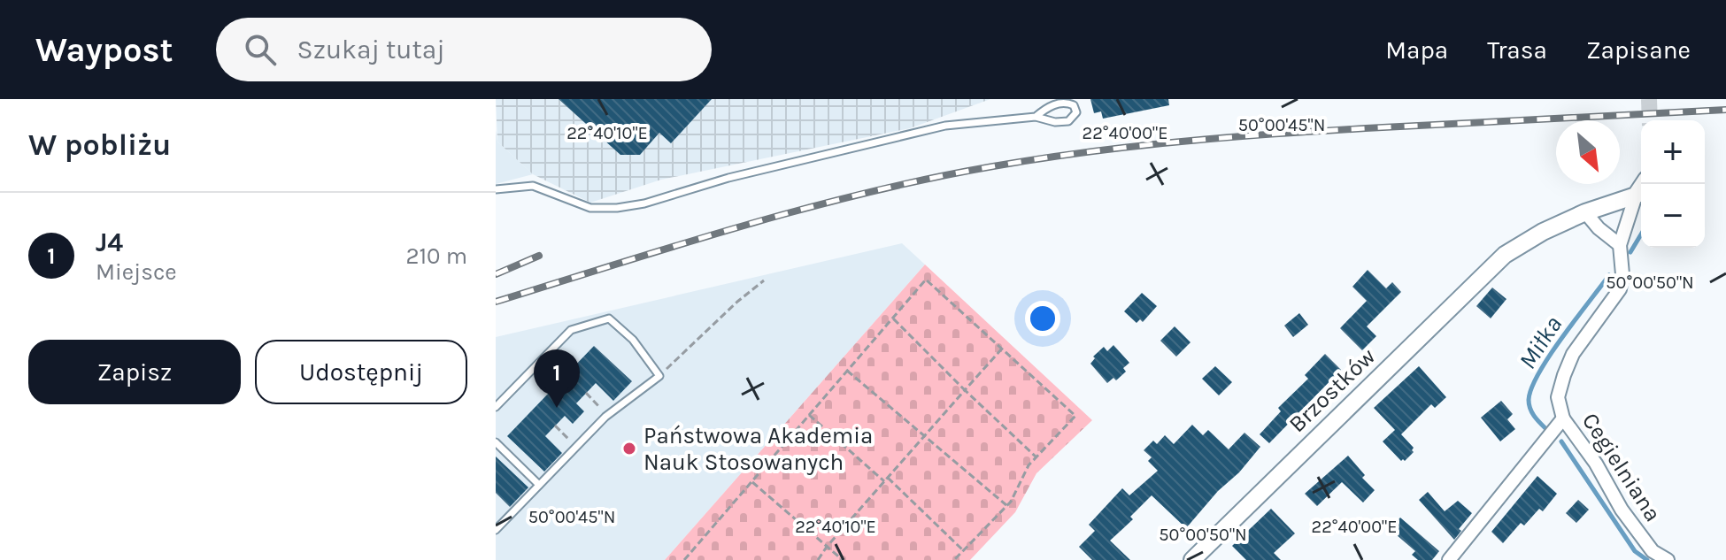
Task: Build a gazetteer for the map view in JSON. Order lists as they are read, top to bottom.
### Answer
{
  "streets": {
    "street": ["Brzostków", "Cegielniana"]
  },
  "crossings": [
    ["Brzostków", "Cegielniana"]
  ],
  "water": ["Miłka"],
  "places": ["Państwowa Akademia Nauk Stosowanych"],
  "north": "bottom right",
  "page": {
    "header": "Waypost",
    "search": "Szukaj tutaj",
    "nav": ["Mapa", "Trasa", "Zapisane"],
    "heading": "W pobliżu",
    "map_buttons": ["+", "−"],
    "list": [
      {
        "mark": "1",
        "name": "J4",
        "note": "Miejsce",
        "value": "210 m"
      }
    ],
    "buttons": ["Zapisz", "Udostępnij"],
    "pins": "1"
  },
  "coordinates": [
    "50°00'45\"N",
    "22°40'10\"E",
    "22°40'00\"E",
    "50°00'50\"N"
  ]
}
